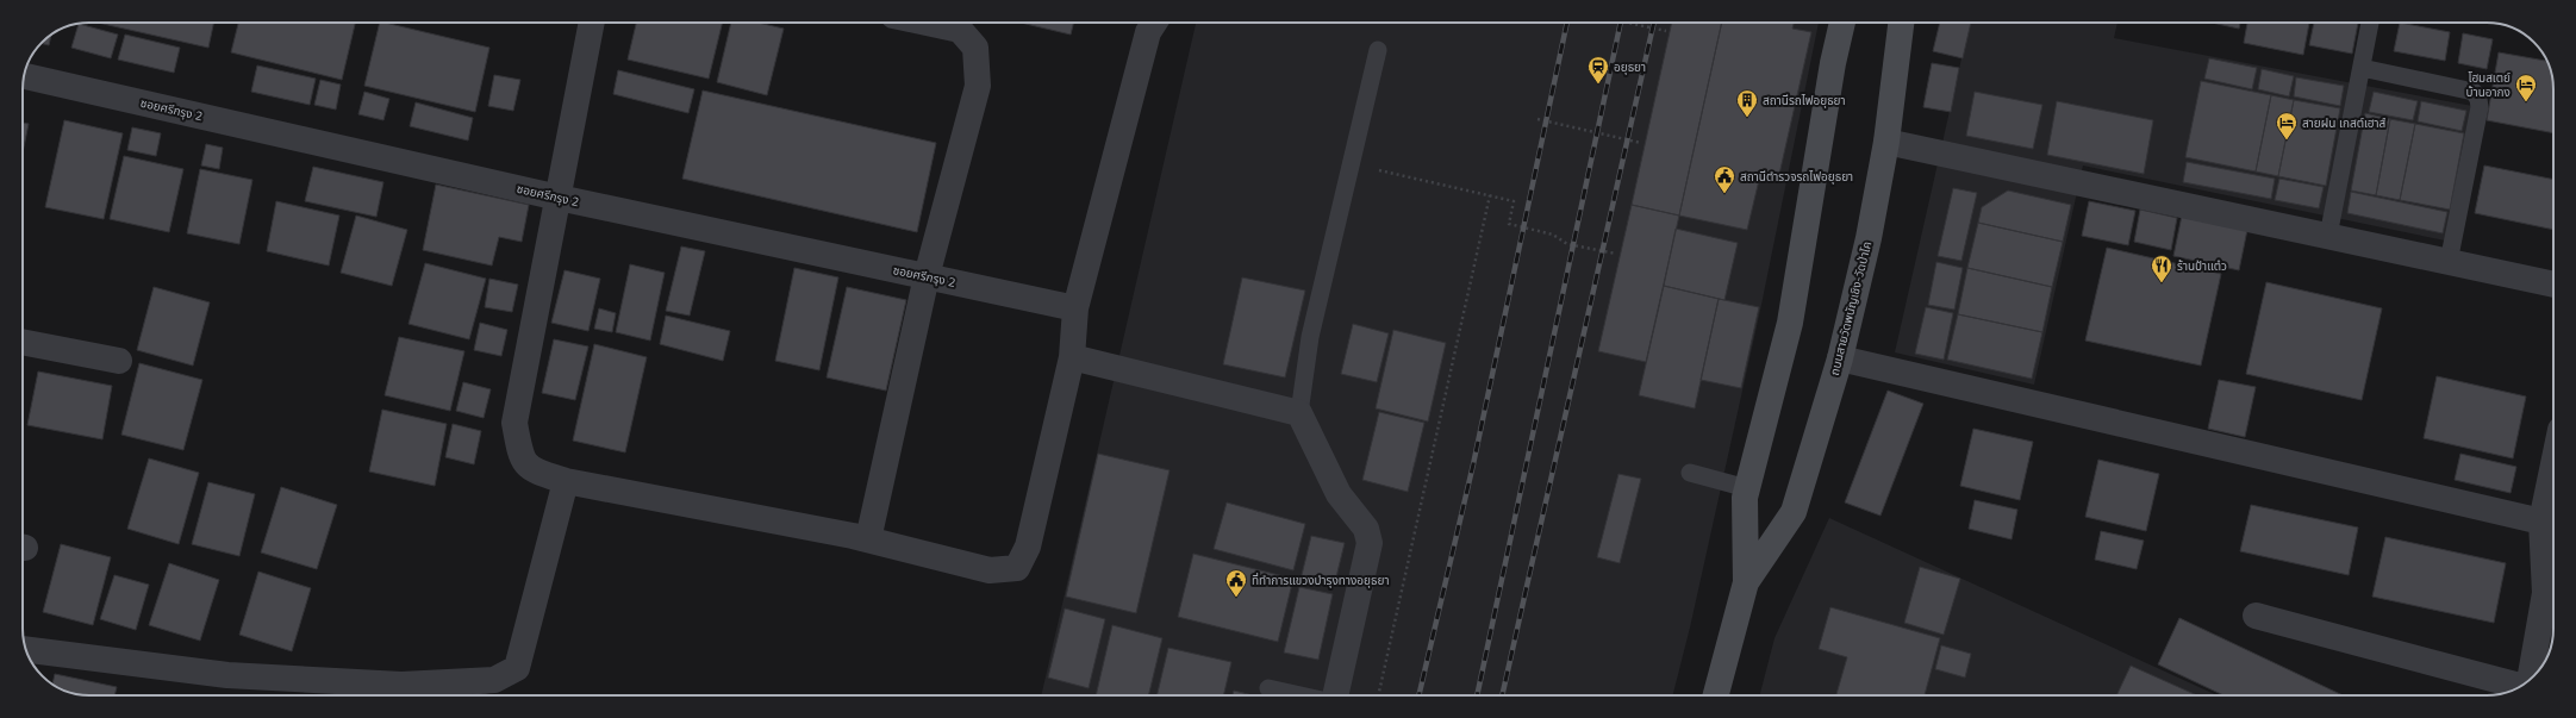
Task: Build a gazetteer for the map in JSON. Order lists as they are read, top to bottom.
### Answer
{
  "streets": {
    "main road": ["ถนนสายวัดพนัญเชิง-วัดป่าโค"],
    "street": ["ซอยศรีกรุง 2"]
  },
  "places": {
    "station": ["อยุธยา"],
    "hotel": ["โฮมสเตย์ บ้านอากง", "สายฝน เกสต์เฮาส์"],
    "building": ["สถานีรถไฟอยุธยา"],
    "public building": ["สถานีตำรวจรถไฟอยุธยา", "ที่ทำการแขวงบำรุงทางอยุธยา"],
    "restaurant": ["ร้านป้าแต๋ว"]
  }
}
